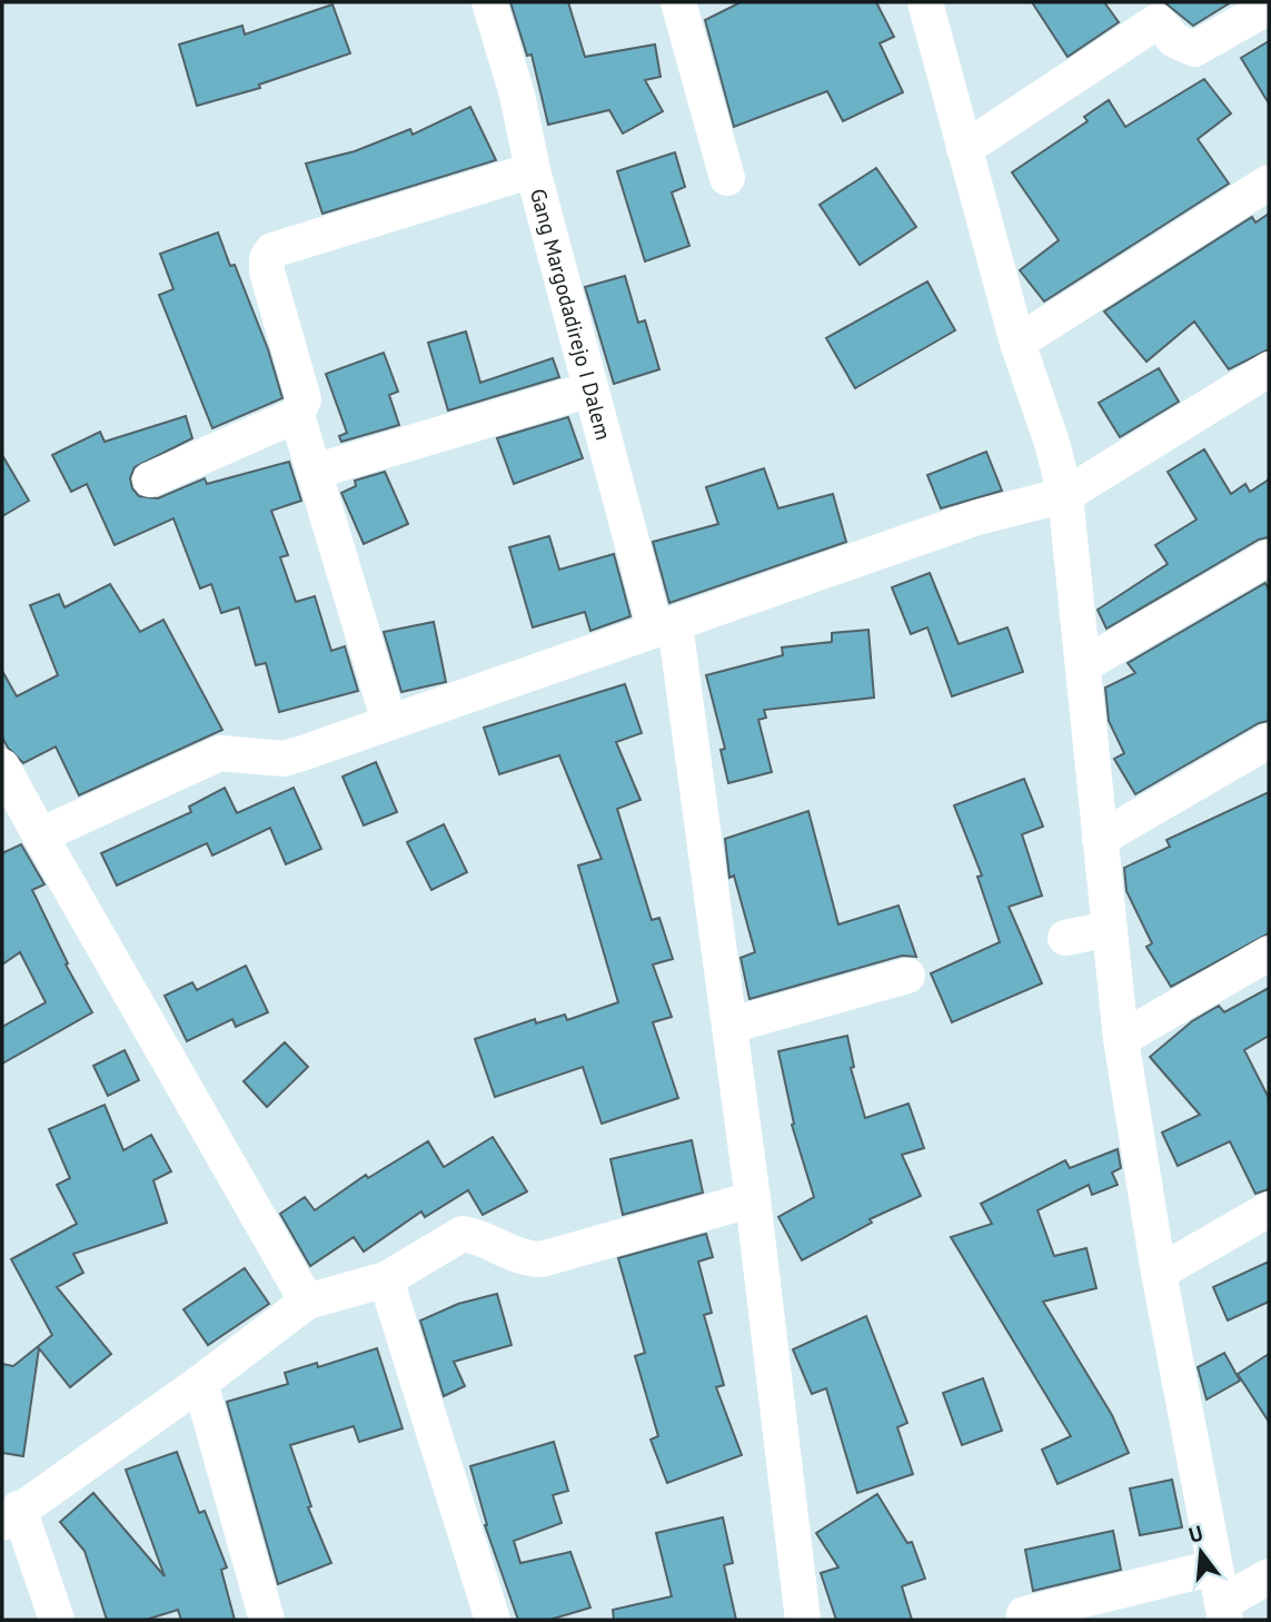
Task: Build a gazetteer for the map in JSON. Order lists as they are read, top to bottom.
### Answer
{
  "streets": {
    "street": ["Gang Margodadirejo I Dalem"]
  },
  "north": "top"
}
